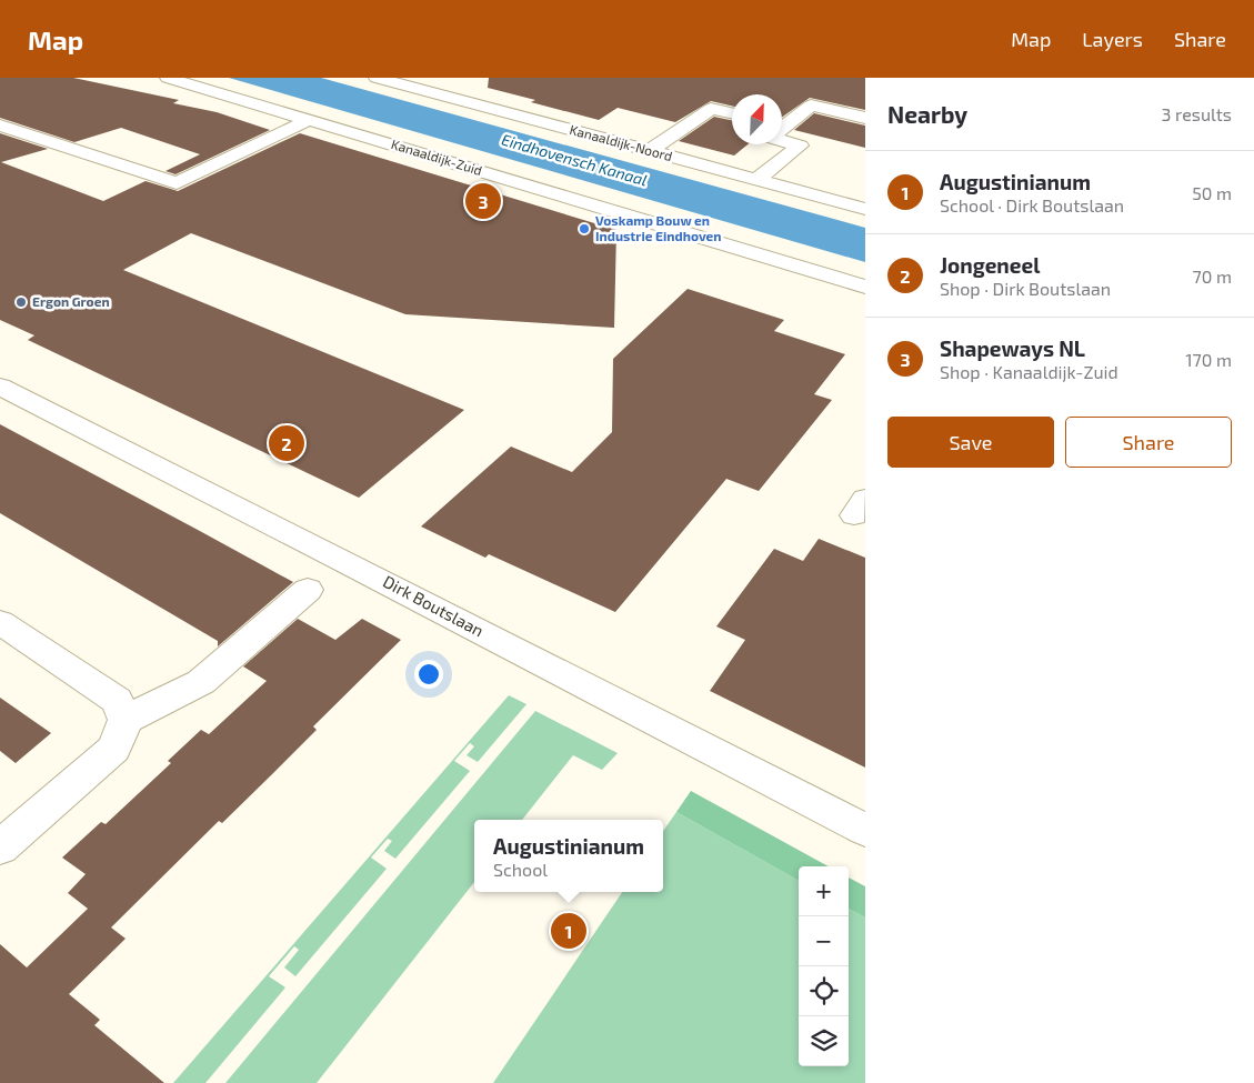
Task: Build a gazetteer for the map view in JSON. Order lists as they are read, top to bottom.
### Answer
{
  "streets": {
    "street": ["Kanaaldijk-Noord", "Kanaaldijk-Zuid", "Dirk Boutslaan"]
  },
  "water": ["Eindhovensch Kanaal"],
  "places": ["Voskamp Bouw en Industrie Eindhoven", "Ergon Groen"],
  "north": "top right",
  "page": {
    "header": "Map",
    "nav": ["Map", "Layers", "Share"],
    "heading": ["Nearby", "3 results"],
    "list": [
      {
        "mark": "1",
        "name": "Augustinianum",
        "note": "School · Dirk Boutslaan",
        "value": "50 m"
      },
      {
        "mark": "2",
        "name": "Jongeneel",
        "note": "Shop · Dirk Boutslaan",
        "value": "70 m"
      },
      {
        "mark": "3",
        "name": "Shapeways NL",
        "note": "Shop · Kanaaldijk-Zuid",
        "value": "170 m"
      }
    ],
    "pins": ["3", "2", "1"],
    "buttons": ["Save", "Share"],
    "popup": ["Augustinianum", "School"],
    "map_buttons": ["+", "−"]
  }
}
